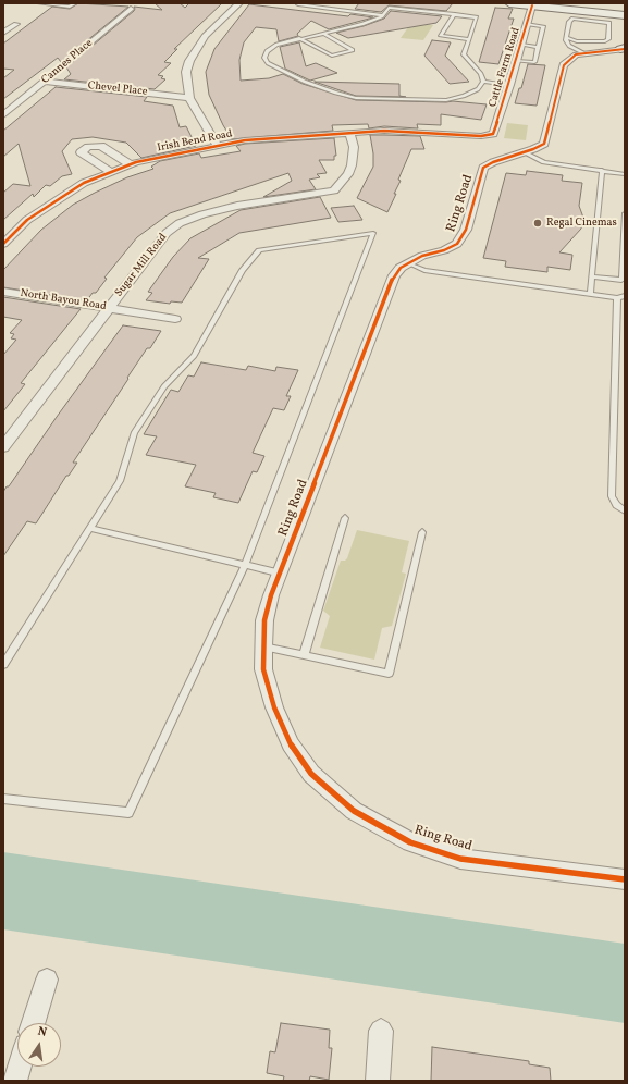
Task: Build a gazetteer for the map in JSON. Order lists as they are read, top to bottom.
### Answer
{
  "streets": {
    "street": [
      "Cannes Place",
      "Cattle Farm Road",
      "Chevel Place",
      "Irish Bend Road",
      "Ring Road",
      "Sugar Mill Road",
      "North Bayou Road"
    ]
  },
  "crossings": [
    ["Cannes Place", "Chevel Place"],
    ["Cattle Farm Road", "Irish Bend Road"],
    ["Irish Bend Road", "Sugar Mill Road"],
    ["Sugar Mill Road", "North Bayou Road"]
  ],
  "places": ["Regal Cinemas"],
  "north": "top"
}
